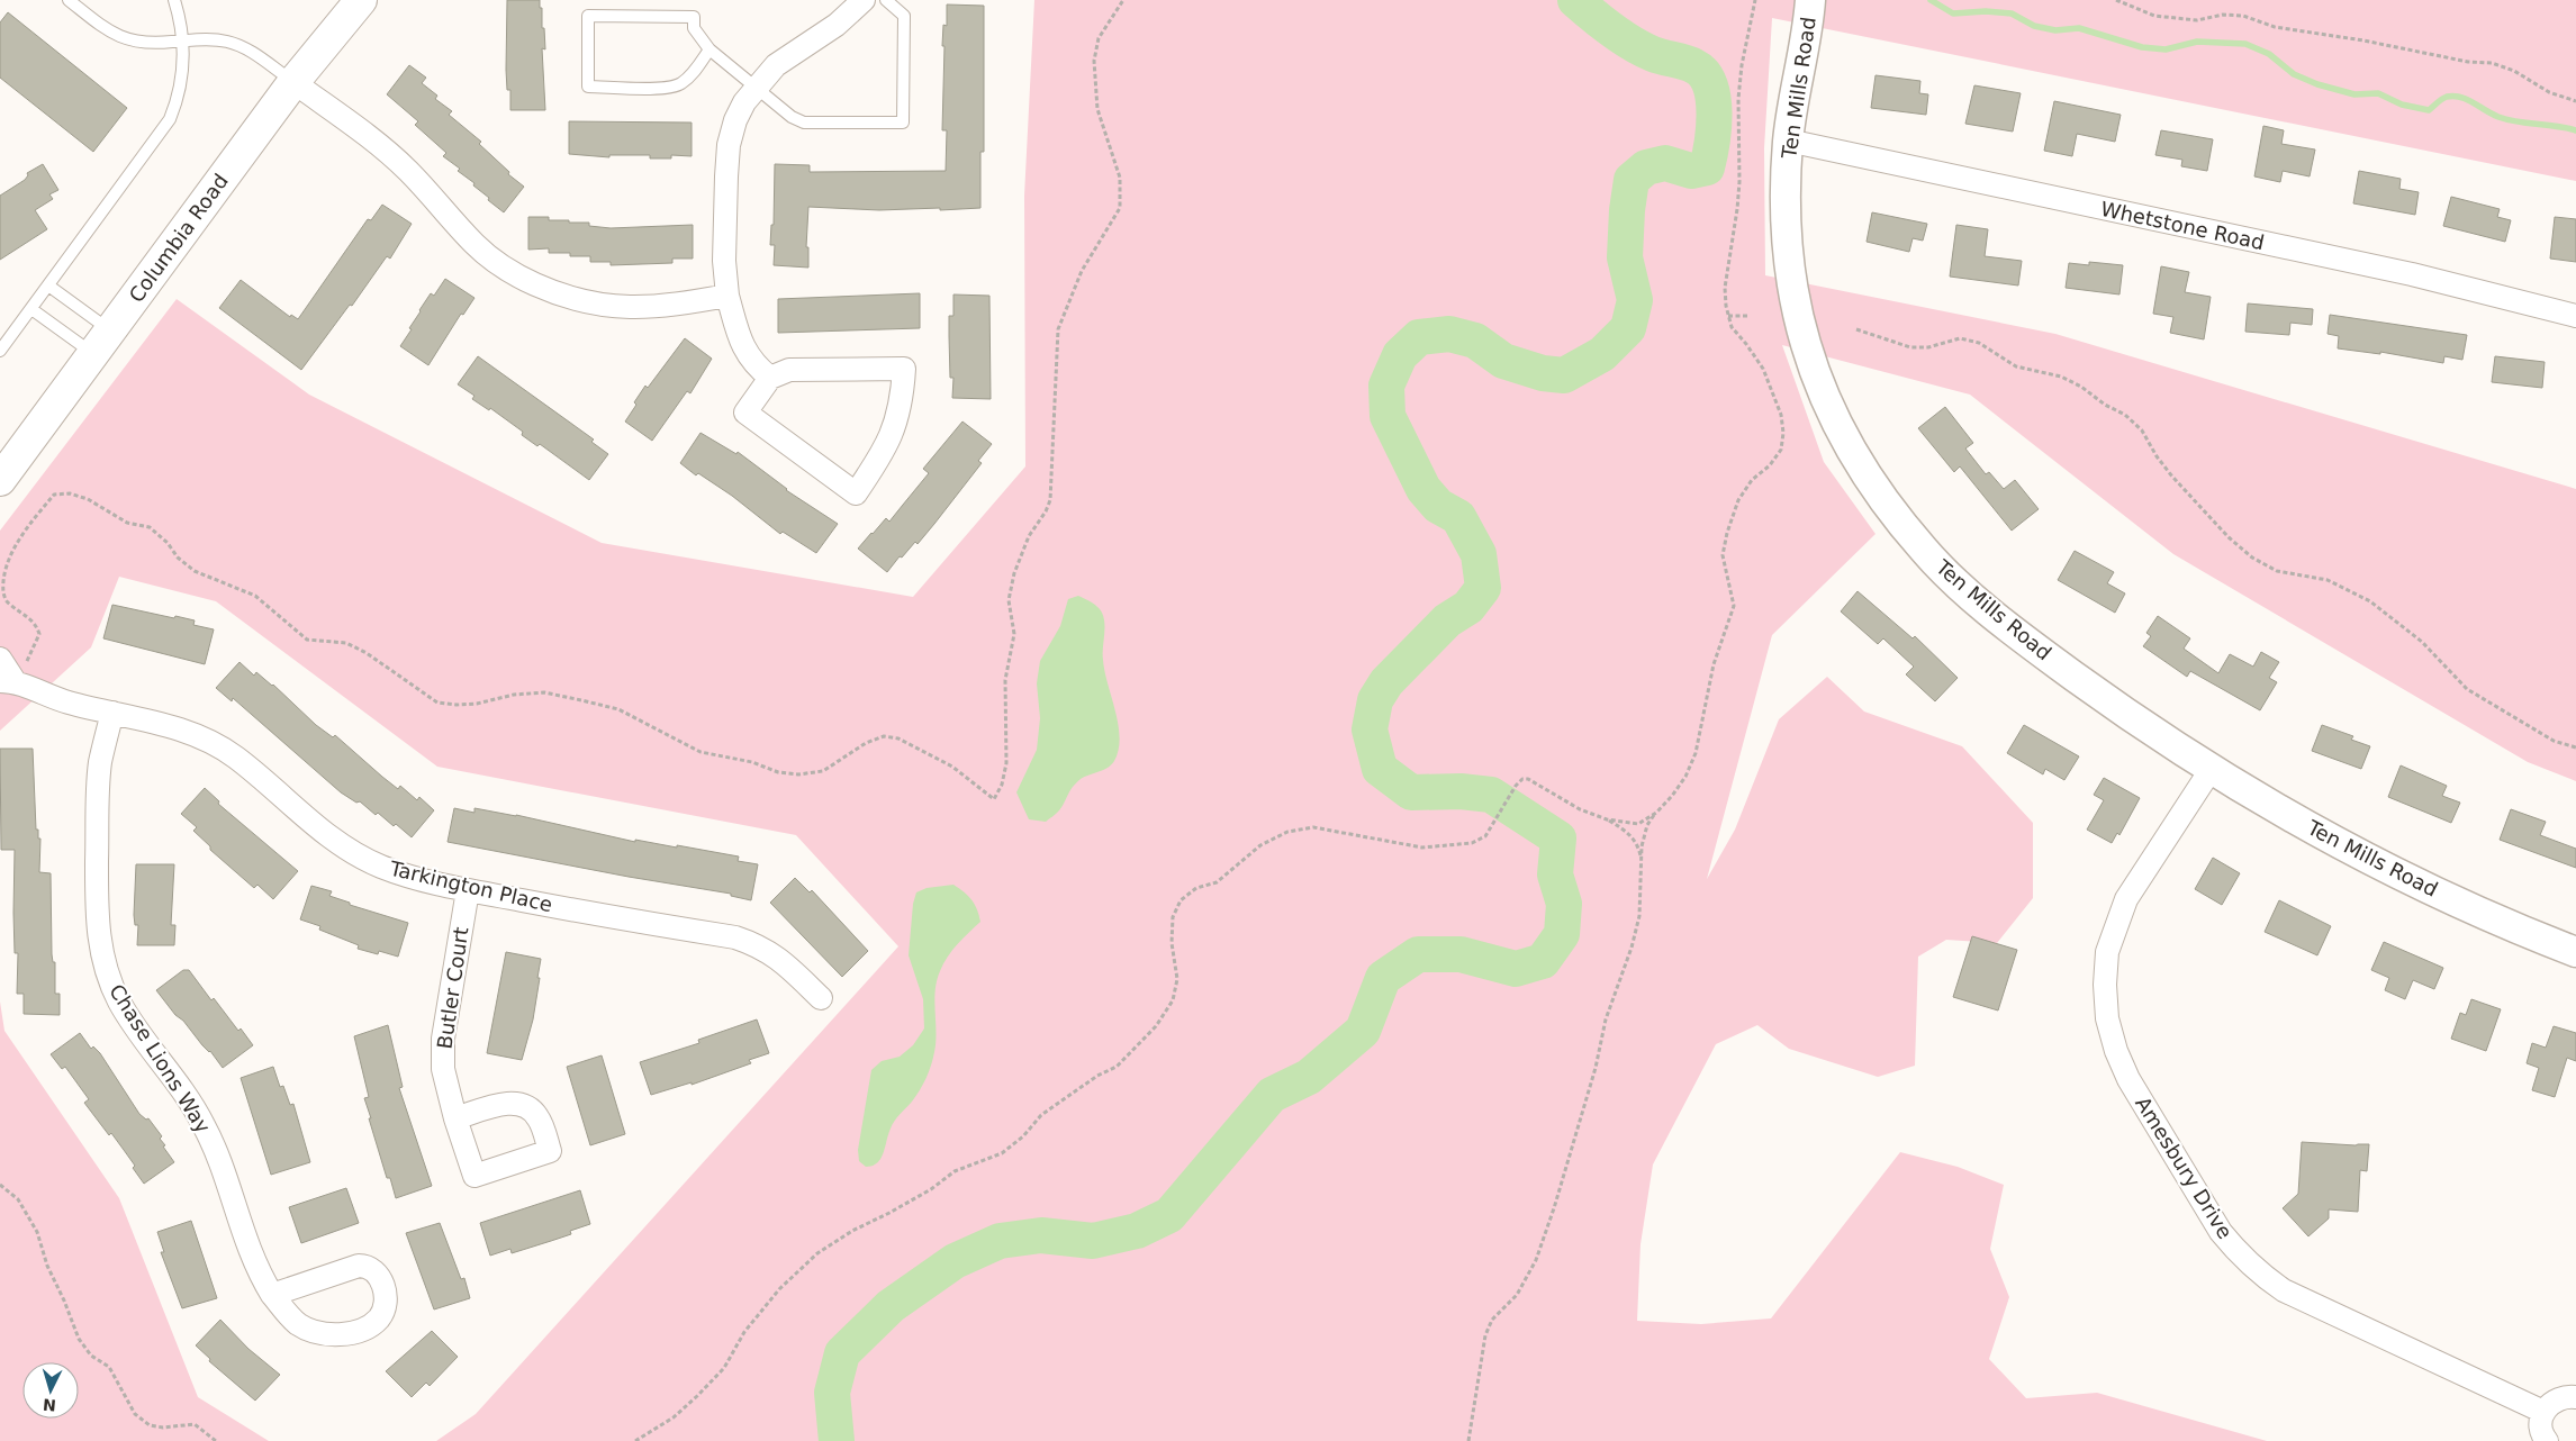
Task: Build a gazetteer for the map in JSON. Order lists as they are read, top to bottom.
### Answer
{
  "streets": {
    "main road": ["Columbia Road"],
    "street": [
      "Ten Mills Road",
      "Whetstone Road",
      "Tarkington Place",
      "Butler Court",
      "Chase Lions Way",
      "Amesbury Drive"
    ]
  },
  "crossings": [
    ["Ten Mills Road", "Whetstone Road"],
    ["Ten Mills Road", "Amesbury Drive"],
    ["Tarkington Place", "Butler Court"],
    ["Tarkington Place", "Chase Lions Way"]
  ],
  "north": "bottom"
}
